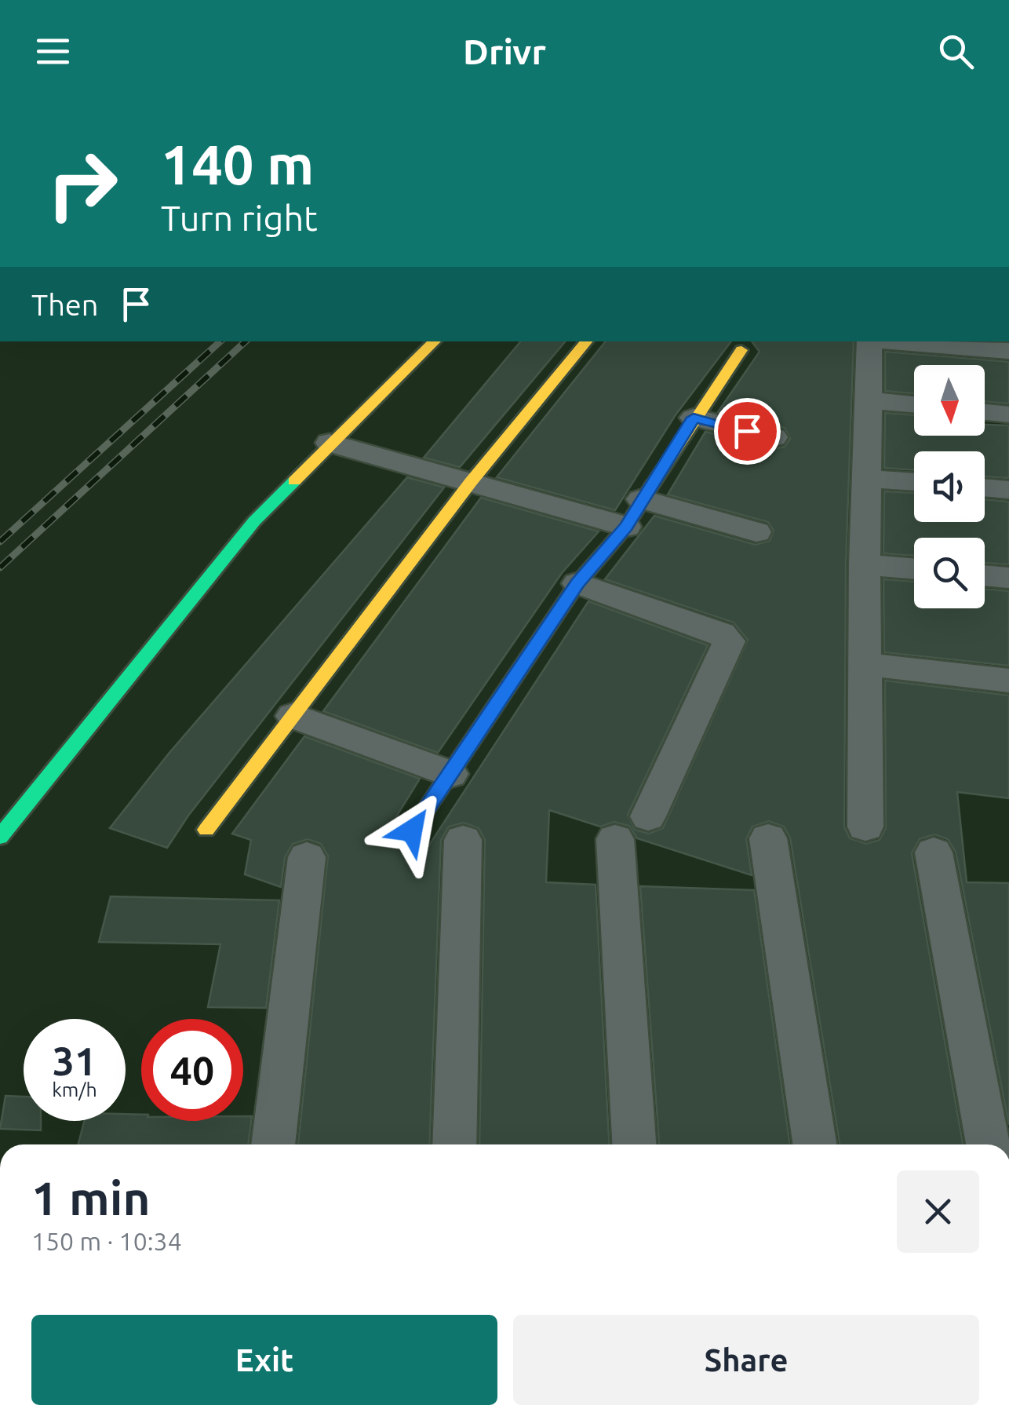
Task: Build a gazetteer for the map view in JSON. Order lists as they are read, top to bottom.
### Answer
{
  "north": "bottom",
  "page": {
    "header": "Drivr",
    "turn": ["140 m", "Turn right"],
    "then": "Then",
    "speed": "31 km/h",
    "limit": "40",
    "heading": ["1 min", "150 m · 10:34"],
    "buttons": ["Exit", "Share"]
  }
}
